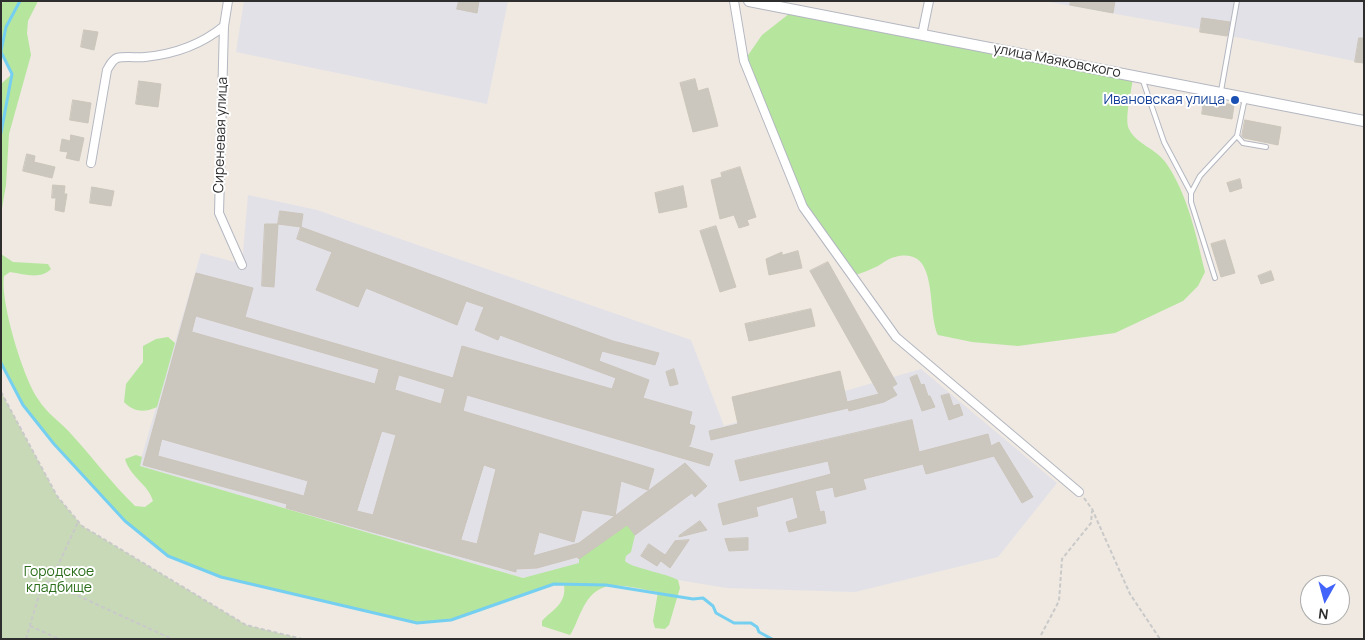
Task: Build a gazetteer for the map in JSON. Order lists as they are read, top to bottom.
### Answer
{
  "streets": {
    "street": ["улица Маяковского", "Сиреневая улица"]
  },
  "parks": ["Городское кладбище"],
  "places": ["Ивановская улица"],
  "north": "bottom"
}
